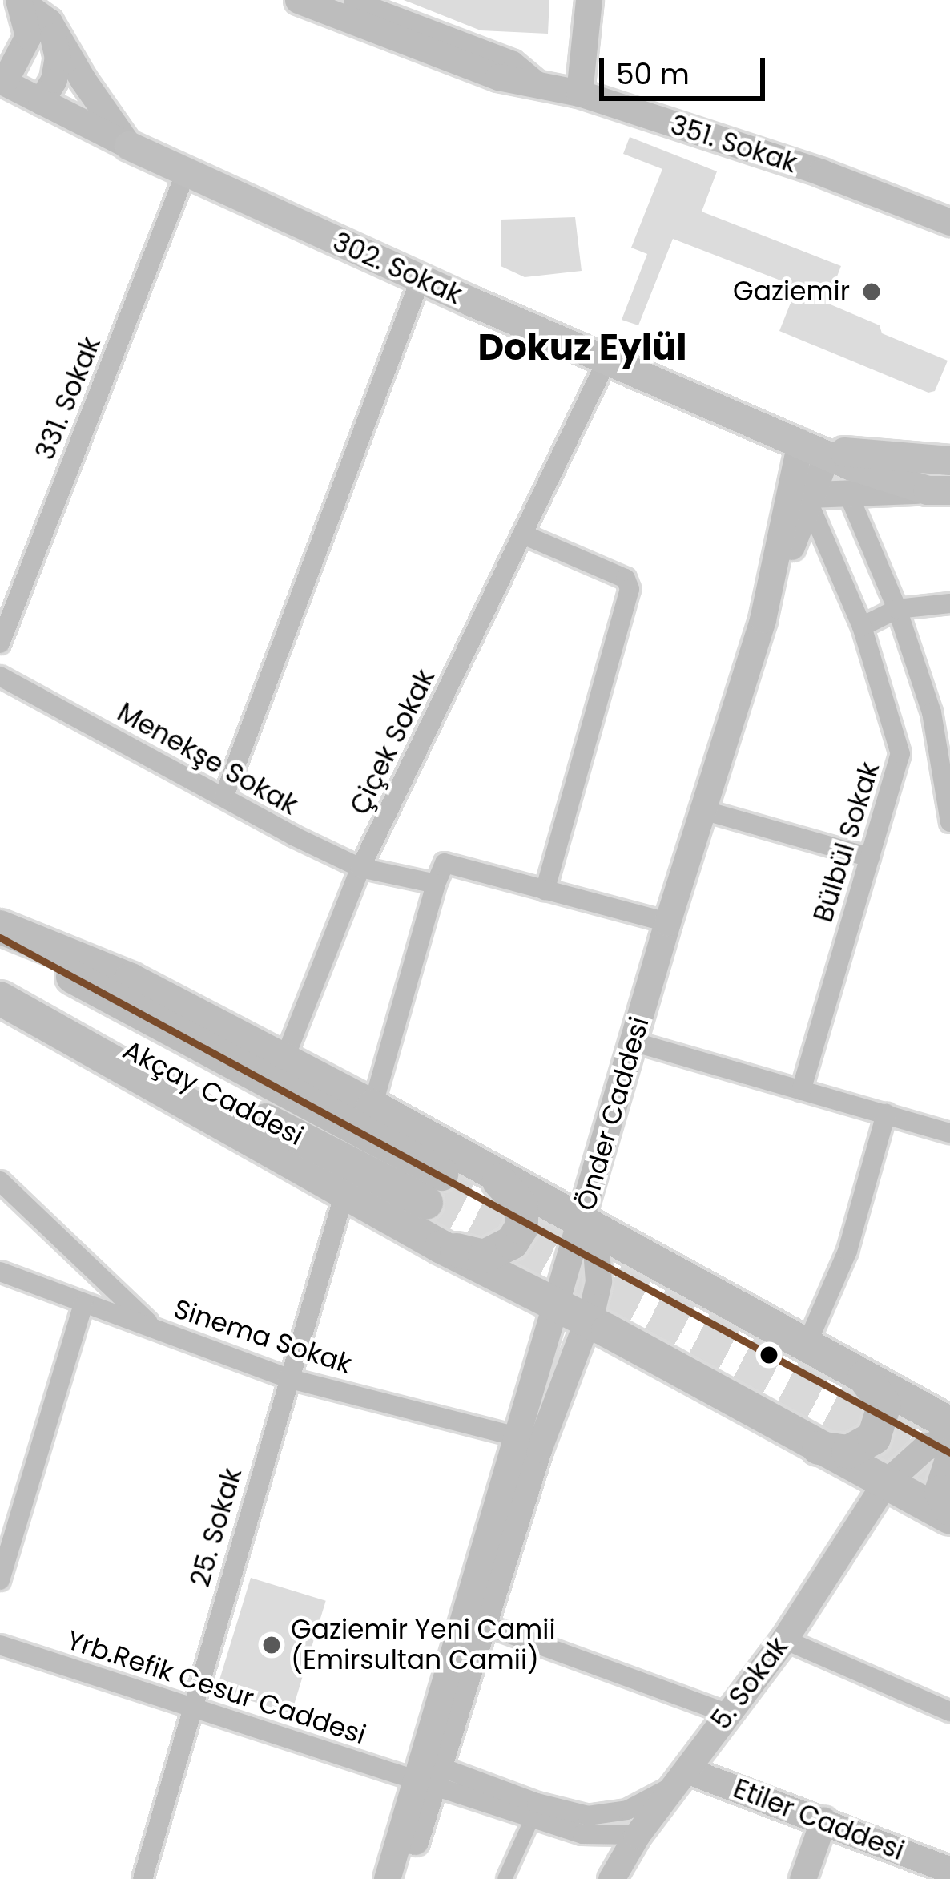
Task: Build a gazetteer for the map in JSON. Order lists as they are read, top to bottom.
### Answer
{
  "streets": {
    "highway": ["Akçay Caddesi"],
    "main road": ["302. Sokak"],
    "street": [
      "351. Sokak",
      "331. Sokak",
      "Çiçek Sokak",
      "Menekşe Sokak",
      "Bülbül Sokak",
      "Önder Caddesi",
      "Sinema Sokak",
      "25. Sokak",
      "5. Sokak",
      "Yrb.Refik Cesur Caddesi",
      "Etiler Caddesi"
    ]
  },
  "crossings": [
    ["302. Sokak", "331. Sokak"],
    ["302. Sokak", "Çiçek Sokak"],
    ["302. Sokak", "Önder Caddesi"],
    ["Çiçek Sokak", "Menekşe Sokak"],
    ["Bülbül Sokak", "Önder Caddesi"],
    ["Önder Caddesi", "Sinema Sokak"],
    ["Önder Caddesi", "Yrb.Refik Cesur Caddesi"],
    ["Sinema Sokak", "25. Sokak"],
    ["25. Sokak", "Yrb.Refik Cesur Caddesi"],
    ["5. Sokak", "Yrb.Refik Cesur Caddesi"],
    ["5. Sokak", "Etiler Caddesi"],
    ["Yrb.Refik Cesur Caddesi", "Etiler Caddesi"]
  ],
  "districts": ["Dokuz Eylül"],
  "places": ["Gaziemir", "Gaziemir Yeni Camii (Emirsultan Camii)"],
  "scale_bar": "50 m"
}
